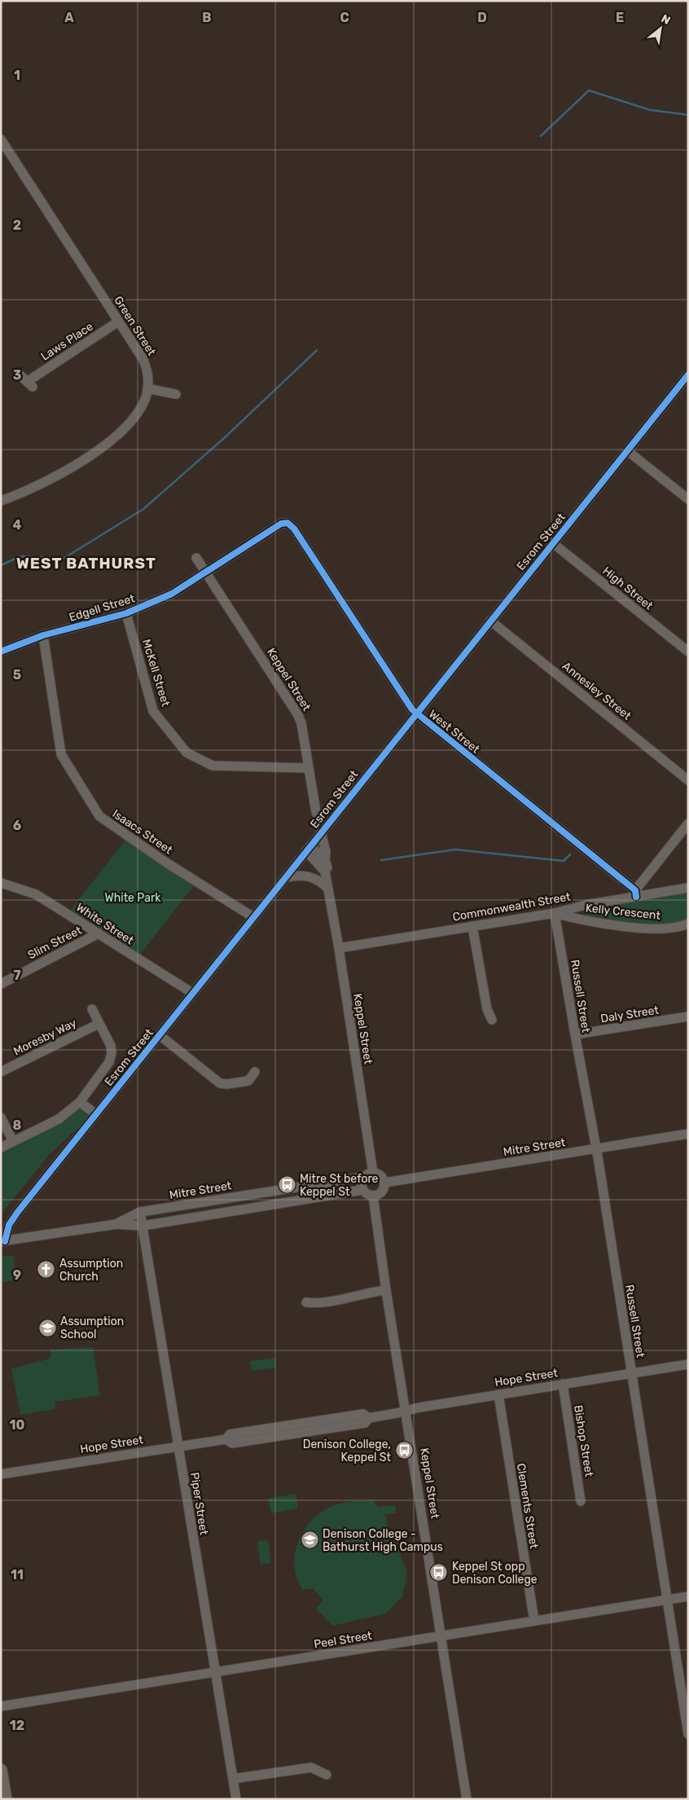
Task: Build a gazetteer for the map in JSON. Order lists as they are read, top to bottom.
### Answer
{
  "streets": {
    "street": [
      "Green Street",
      "Laws Place",
      "Esrom Street",
      "High Street",
      "Edgell Street",
      "McKell Street",
      "Keppel Street",
      "Annesley Street",
      "West Street",
      "Isaacs Street",
      "Commonwealth Street",
      "Kelly Crescent",
      "White Street",
      "Slim Street",
      "Russell Street",
      "Daly Street",
      "Moresby Way",
      "Mitre Street",
      "Hope Street",
      "Bishop Street",
      "Piper Street",
      "Clements Street",
      "Peel Street"
    ]
  },
  "crossings": [
    ["Green Street", "Laws Place"],
    ["Esrom Street", "High Street"],
    ["Esrom Street", "Keppel Street"],
    ["Esrom Street", "Annesley Street"],
    ["Esrom Street", "West Street"],
    ["Esrom Street", "Isaacs Street"],
    ["Esrom Street", "White Street"],
    ["Esrom Street", "Mitre Street"],
    ["Edgell Street", "McKell Street"],
    ["Edgell Street", "Keppel Street"],
    ["Edgell Street", "West Street"],
    ["Edgell Street", "Isaacs Street"],
    ["McKell Street", "Keppel Street"],
    ["Keppel Street", "Commonwealth Street"],
    ["Keppel Street", "Mitre Street"],
    ["Keppel Street", "Hope Street"],
    ["Keppel Street", "Peel Street"],
    ["West Street", "Commonwealth Street"],
    ["Commonwealth Street", "Kelly Crescent"],
    ["Commonwealth Street", "Russell Street"],
    ["Kelly Crescent", "Russell Street"],
    ["White Street", "Slim Street"],
    ["Russell Street", "Daly Street"],
    ["Russell Street", "Mitre Street"],
    ["Russell Street", "Hope Street"],
    ["Russell Street", "Peel Street"],
    ["Mitre Street", "Piper Street"],
    ["Hope Street", "Bishop Street"],
    ["Hope Street", "Piper Street"],
    ["Hope Street", "Clements Street"],
    ["Piper Street", "Peel Street"],
    ["Clements Street", "Peel Street"]
  ],
  "districts": ["WEST BATHURST"],
  "parks": ["White Park"],
  "places": {
    "bus stop": ["Mitre St before Keppel St", "Denison College, Keppel St", "Keppel St opp Denison College"],
    "church": ["Assumption Church"],
    "school or university": ["Assumption School", "Denison College - Bathurst High Campus"]
  },
  "north": "top right",
  "grid": {
    "columns": [
      "A",
      "B",
      "C",
      "D",
      "E"
    ],
    "rows": [
      "1",
      "2",
      "3",
      "4",
      "5",
      "6",
      "7",
      "8",
      "9",
      "10",
      "11",
      "12"
    ]
  }
}
